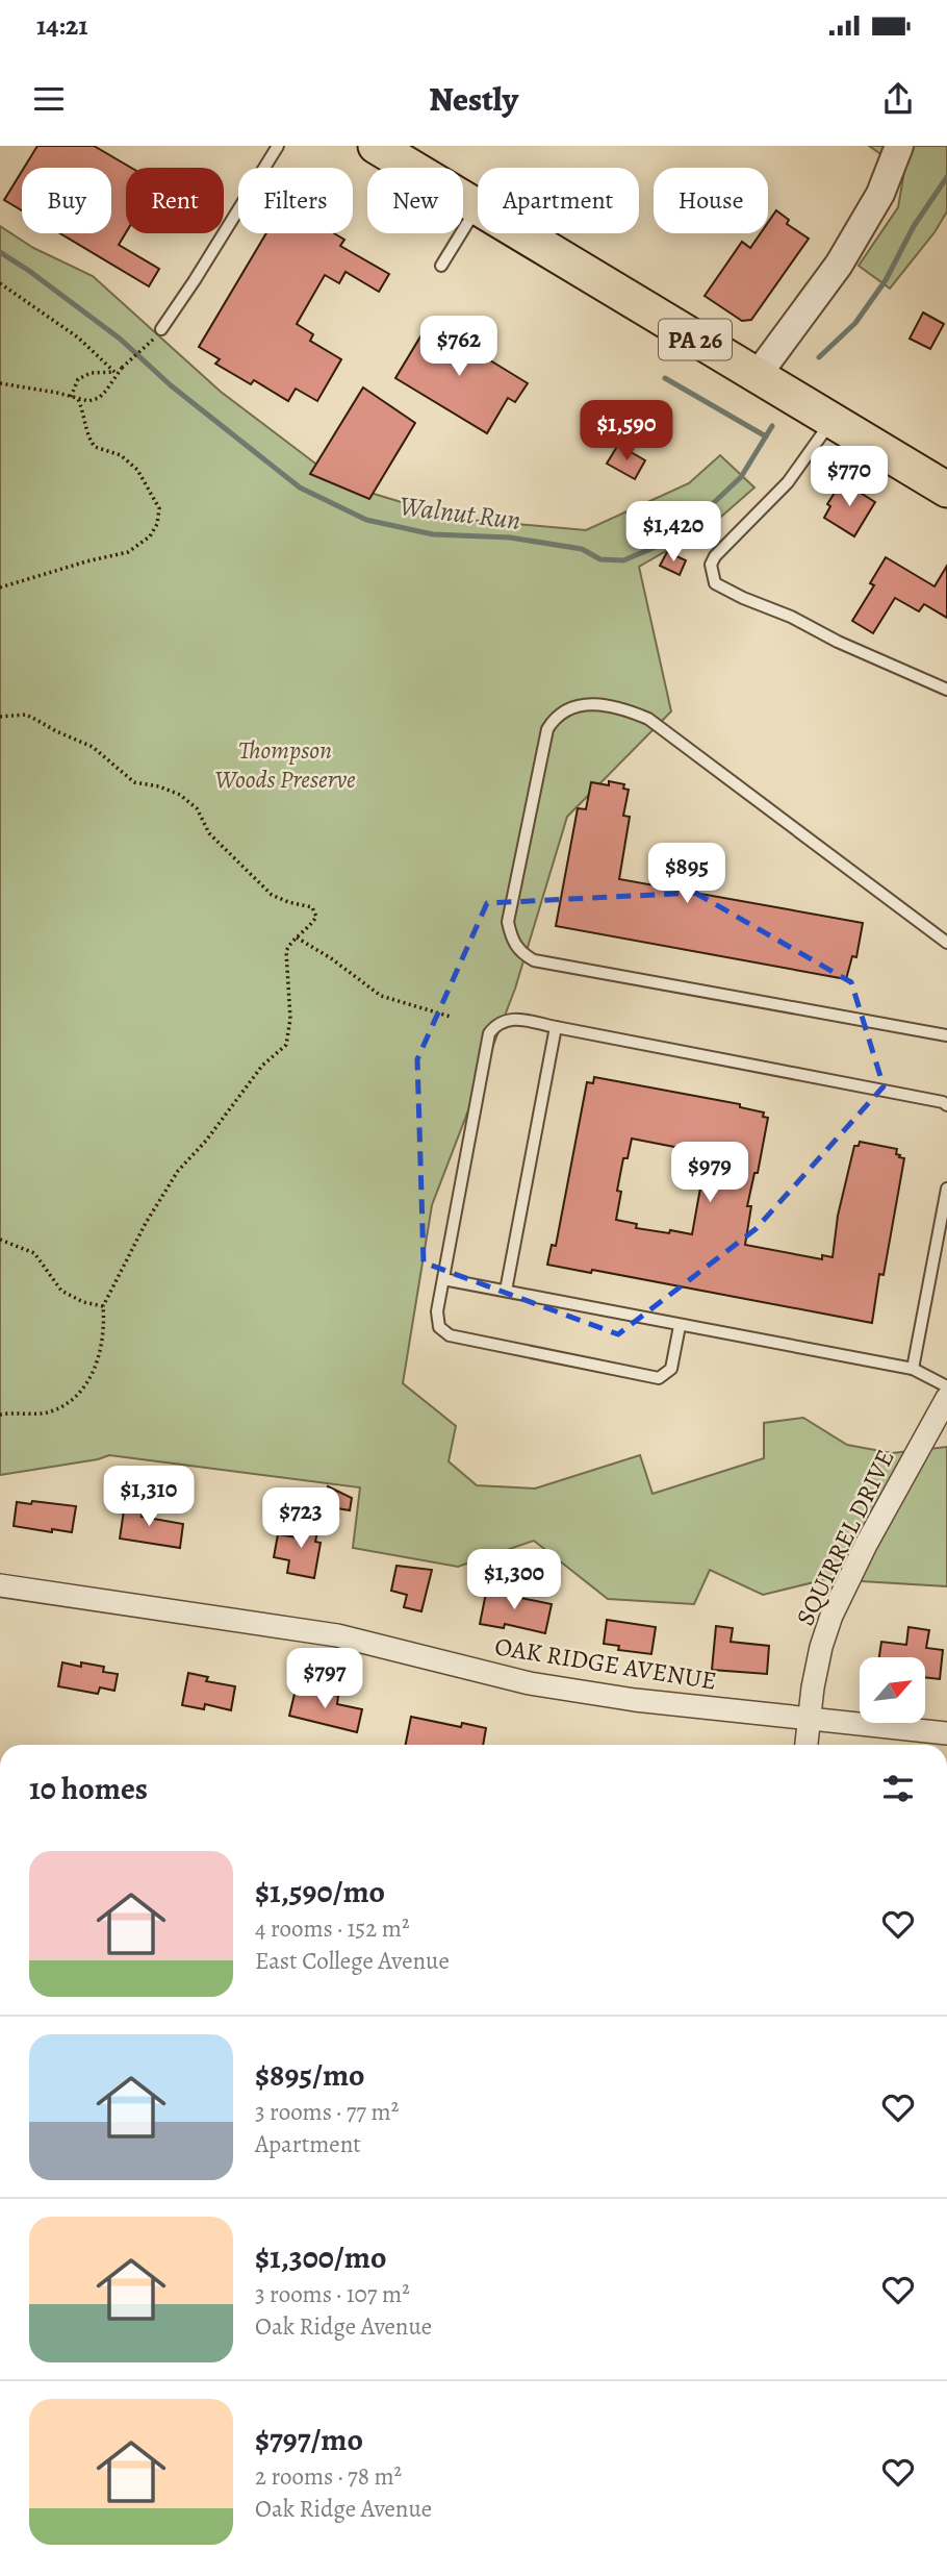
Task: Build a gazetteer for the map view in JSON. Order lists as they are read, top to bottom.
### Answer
{
  "streets": {
    "main road": ["PA 26"],
    "street": ["SQUIRREL DRIVE", "OAK RIDGE AVENUE"]
  },
  "crossings": [
    ["SQUIRREL DRIVE", "OAK RIDGE AVENUE"]
  ],
  "water": ["Walnut Run"],
  "parks": ["Thompson Woods Preserve"],
  "north": "top right",
  "page": {
    "status": "14:21",
    "header": "Nestly",
    "chip": [
      "Buy",
      "Rent",
      "Filters",
      "New",
      "Apartment",
      "House"
    ],
    "price": [
      "$762",
      "$1,590",
      "$770",
      "$1,420",
      "$895",
      "$979",
      "$1,310",
      "$723",
      "$1,300",
      "$797"
    ],
    "heading": "10 homes",
    "list": [
      {
        "name": "$1,590/mo",
        "note": "4 rooms · 152 m² · East College Avenue"
      },
      {
        "name": "$895/mo",
        "note": "3 rooms · 77 m² · Apartment"
      },
      {
        "name": "$1,300/mo",
        "note": "3 rooms · 107 m² · Oak Ridge Avenue"
      },
      {
        "name": "$797/mo",
        "note": "2 rooms · 78 m² · Oak Ridge Avenue"
      }
    ]
  }
}
